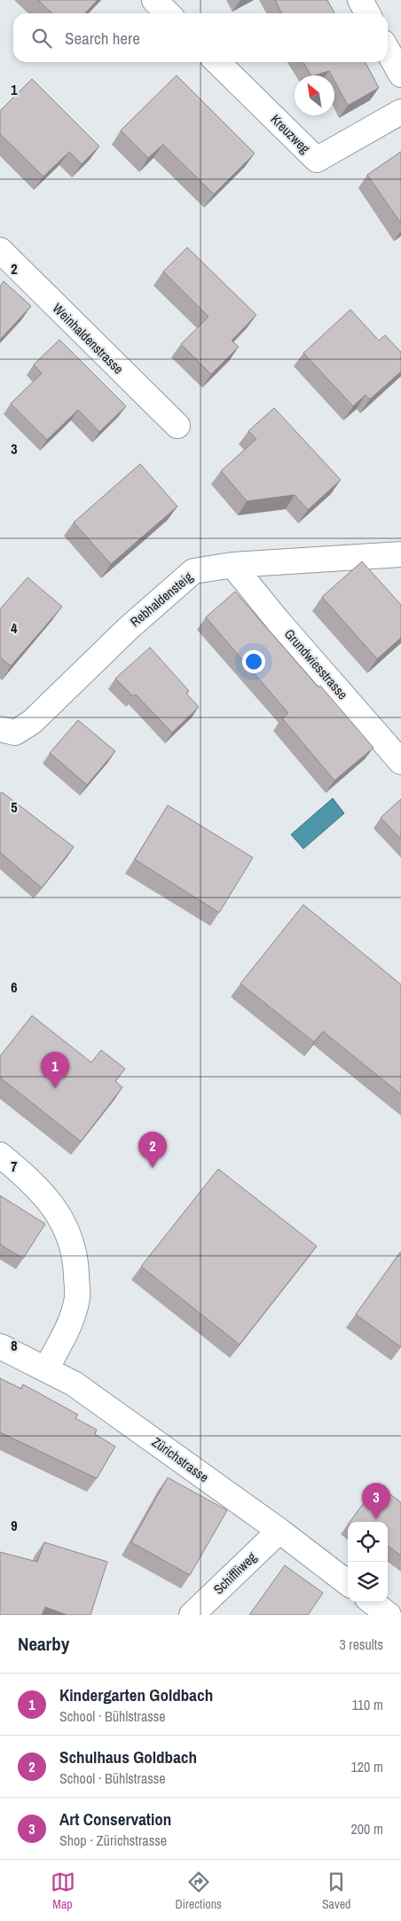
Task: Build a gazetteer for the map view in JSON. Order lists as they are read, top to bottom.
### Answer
{
  "streets": {
    "street": [
      "Kreuzweg",
      "Weinhaldenstrasse",
      "Rebhaldensteig",
      "Grundwiesstrasse",
      "Zürichstrasse",
      "Schiffliweg"
    ]
  },
  "crossings": [
    ["Rebhaldensteig", "Grundwiesstrasse"],
    ["Zürichstrasse", "Schiffliweg"]
  ],
  "north": "top left",
  "page": {
    "search": "Search here",
    "pins": ["1", "2", "3"],
    "heading": ["Nearby", "3 results"],
    "list": [
      {
        "mark": "1",
        "name": "Kindergarten Goldbach",
        "note": "School · Bühlstrasse",
        "value": "110 m"
      },
      {
        "mark": "2",
        "name": "Schulhaus Goldbach",
        "note": "School · Bühlstrasse",
        "value": "120 m"
      },
      {
        "mark": "3",
        "name": "Art Conservation",
        "note": "Shop · Zürichstrasse",
        "value": "200 m"
      }
    ],
    "nav": ["Map", "Directions", "Saved"]
  },
  "grid": {
    "rows": [
      "1",
      "2",
      "3",
      "4",
      "5",
      "6",
      "7",
      "8",
      "9"
    ]
  }
}
